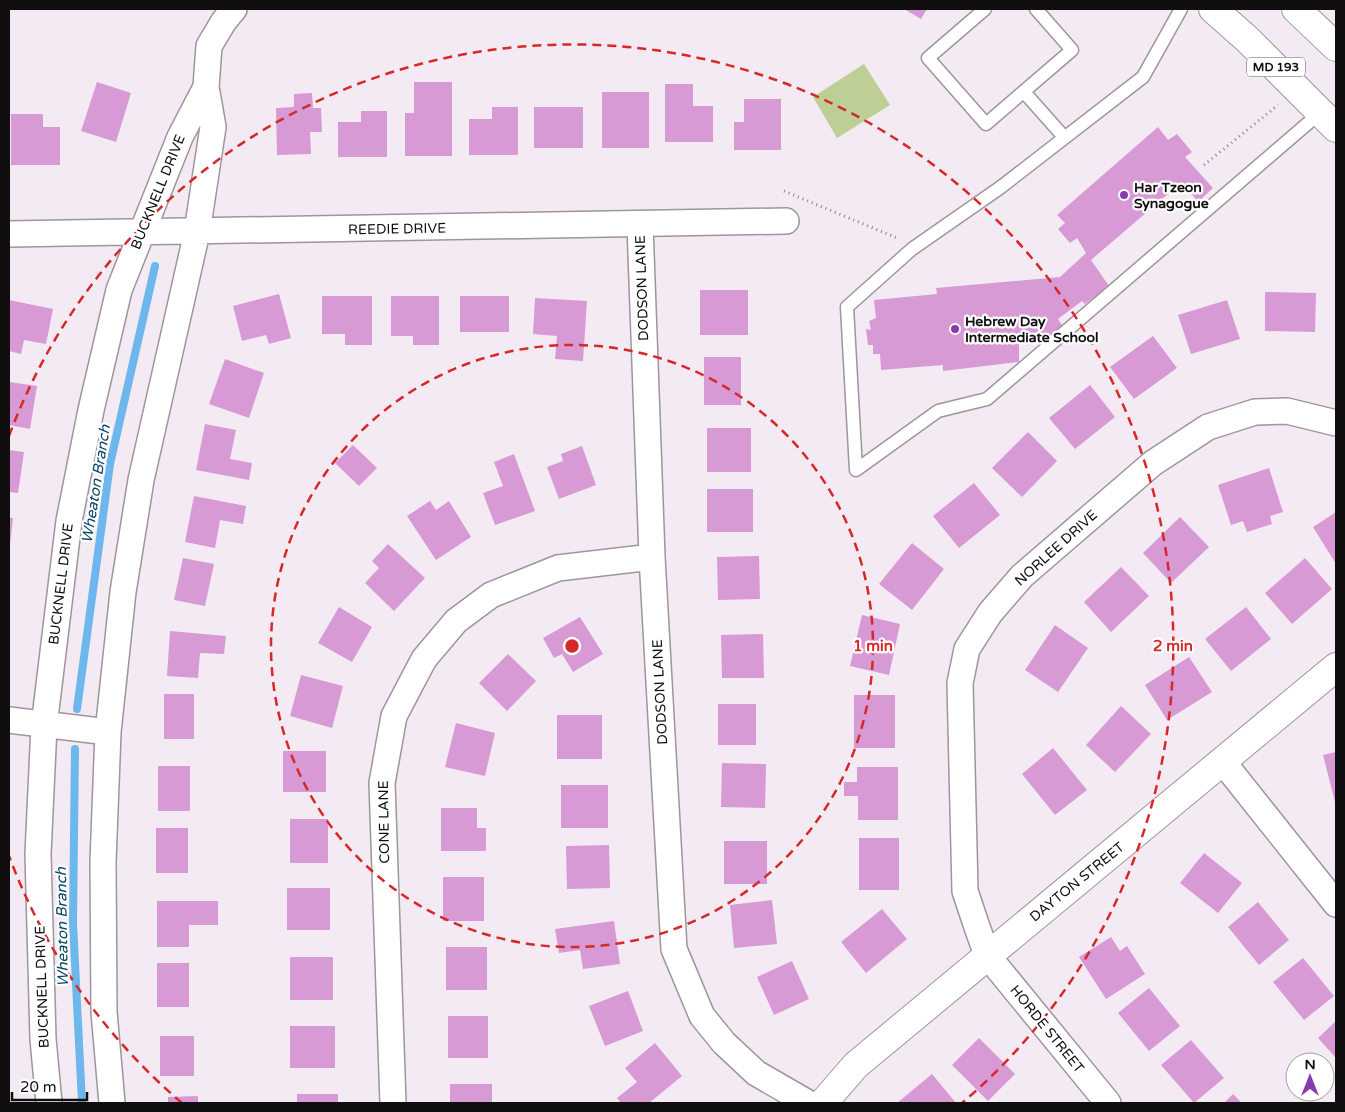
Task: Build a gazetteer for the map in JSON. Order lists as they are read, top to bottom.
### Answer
{
  "streets": {
    "street": [
      "MD 193",
      "BUCKNELL DRIVE",
      "REEDIE DRIVE",
      "DODSON LANE",
      "NORLEE DRIVE",
      "CONE LANE",
      "DAYTON STREET",
      "HORDE STREET"
    ]
  },
  "crossings": [
    ["BUCKNELL DRIVE", "REEDIE DRIVE"],
    ["REEDIE DRIVE", "DODSON LANE"],
    ["DODSON LANE", "CONE LANE"],
    ["NORLEE DRIVE", "DAYTON STREET"],
    ["NORLEE DRIVE", "HORDE STREET"],
    ["DAYTON STREET", "HORDE STREET"]
  ],
  "water": ["Wheaton Branch"],
  "places": ["Har Tzeon Synagogue", "Hebrew Day Intermediate School"],
  "scale_bar": "20 m",
  "north": "top",
  "rings": ["1 min", "2 min"]
}
